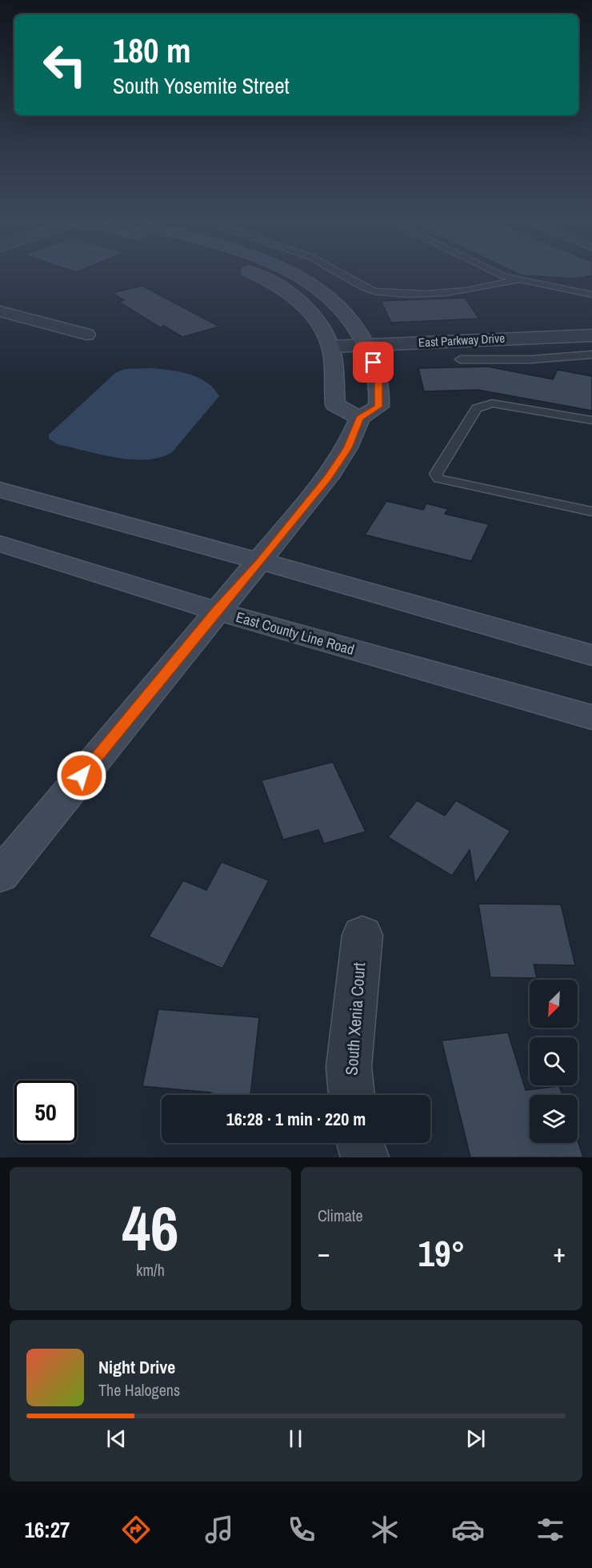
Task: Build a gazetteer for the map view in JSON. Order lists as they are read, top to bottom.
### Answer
{
  "streets": {
    "main road": ["East County Line Road"],
    "street": ["East Parkway Drive", "South Xenia Court"]
  },
  "north": "bottom left",
  "page": {
    "turn": ["180 m", "South Yosemite Street"],
    "limit": "50",
    "trip": "16:28 · 1 min · 220 m",
    "tile": [
      ["46", "km/h"],
      "Climate"
    ],
    "heat": ["−", "19°", "+"],
    "song": ["Night Drive", "The Halogens"],
    "tabs": "16:27"
  }
}
